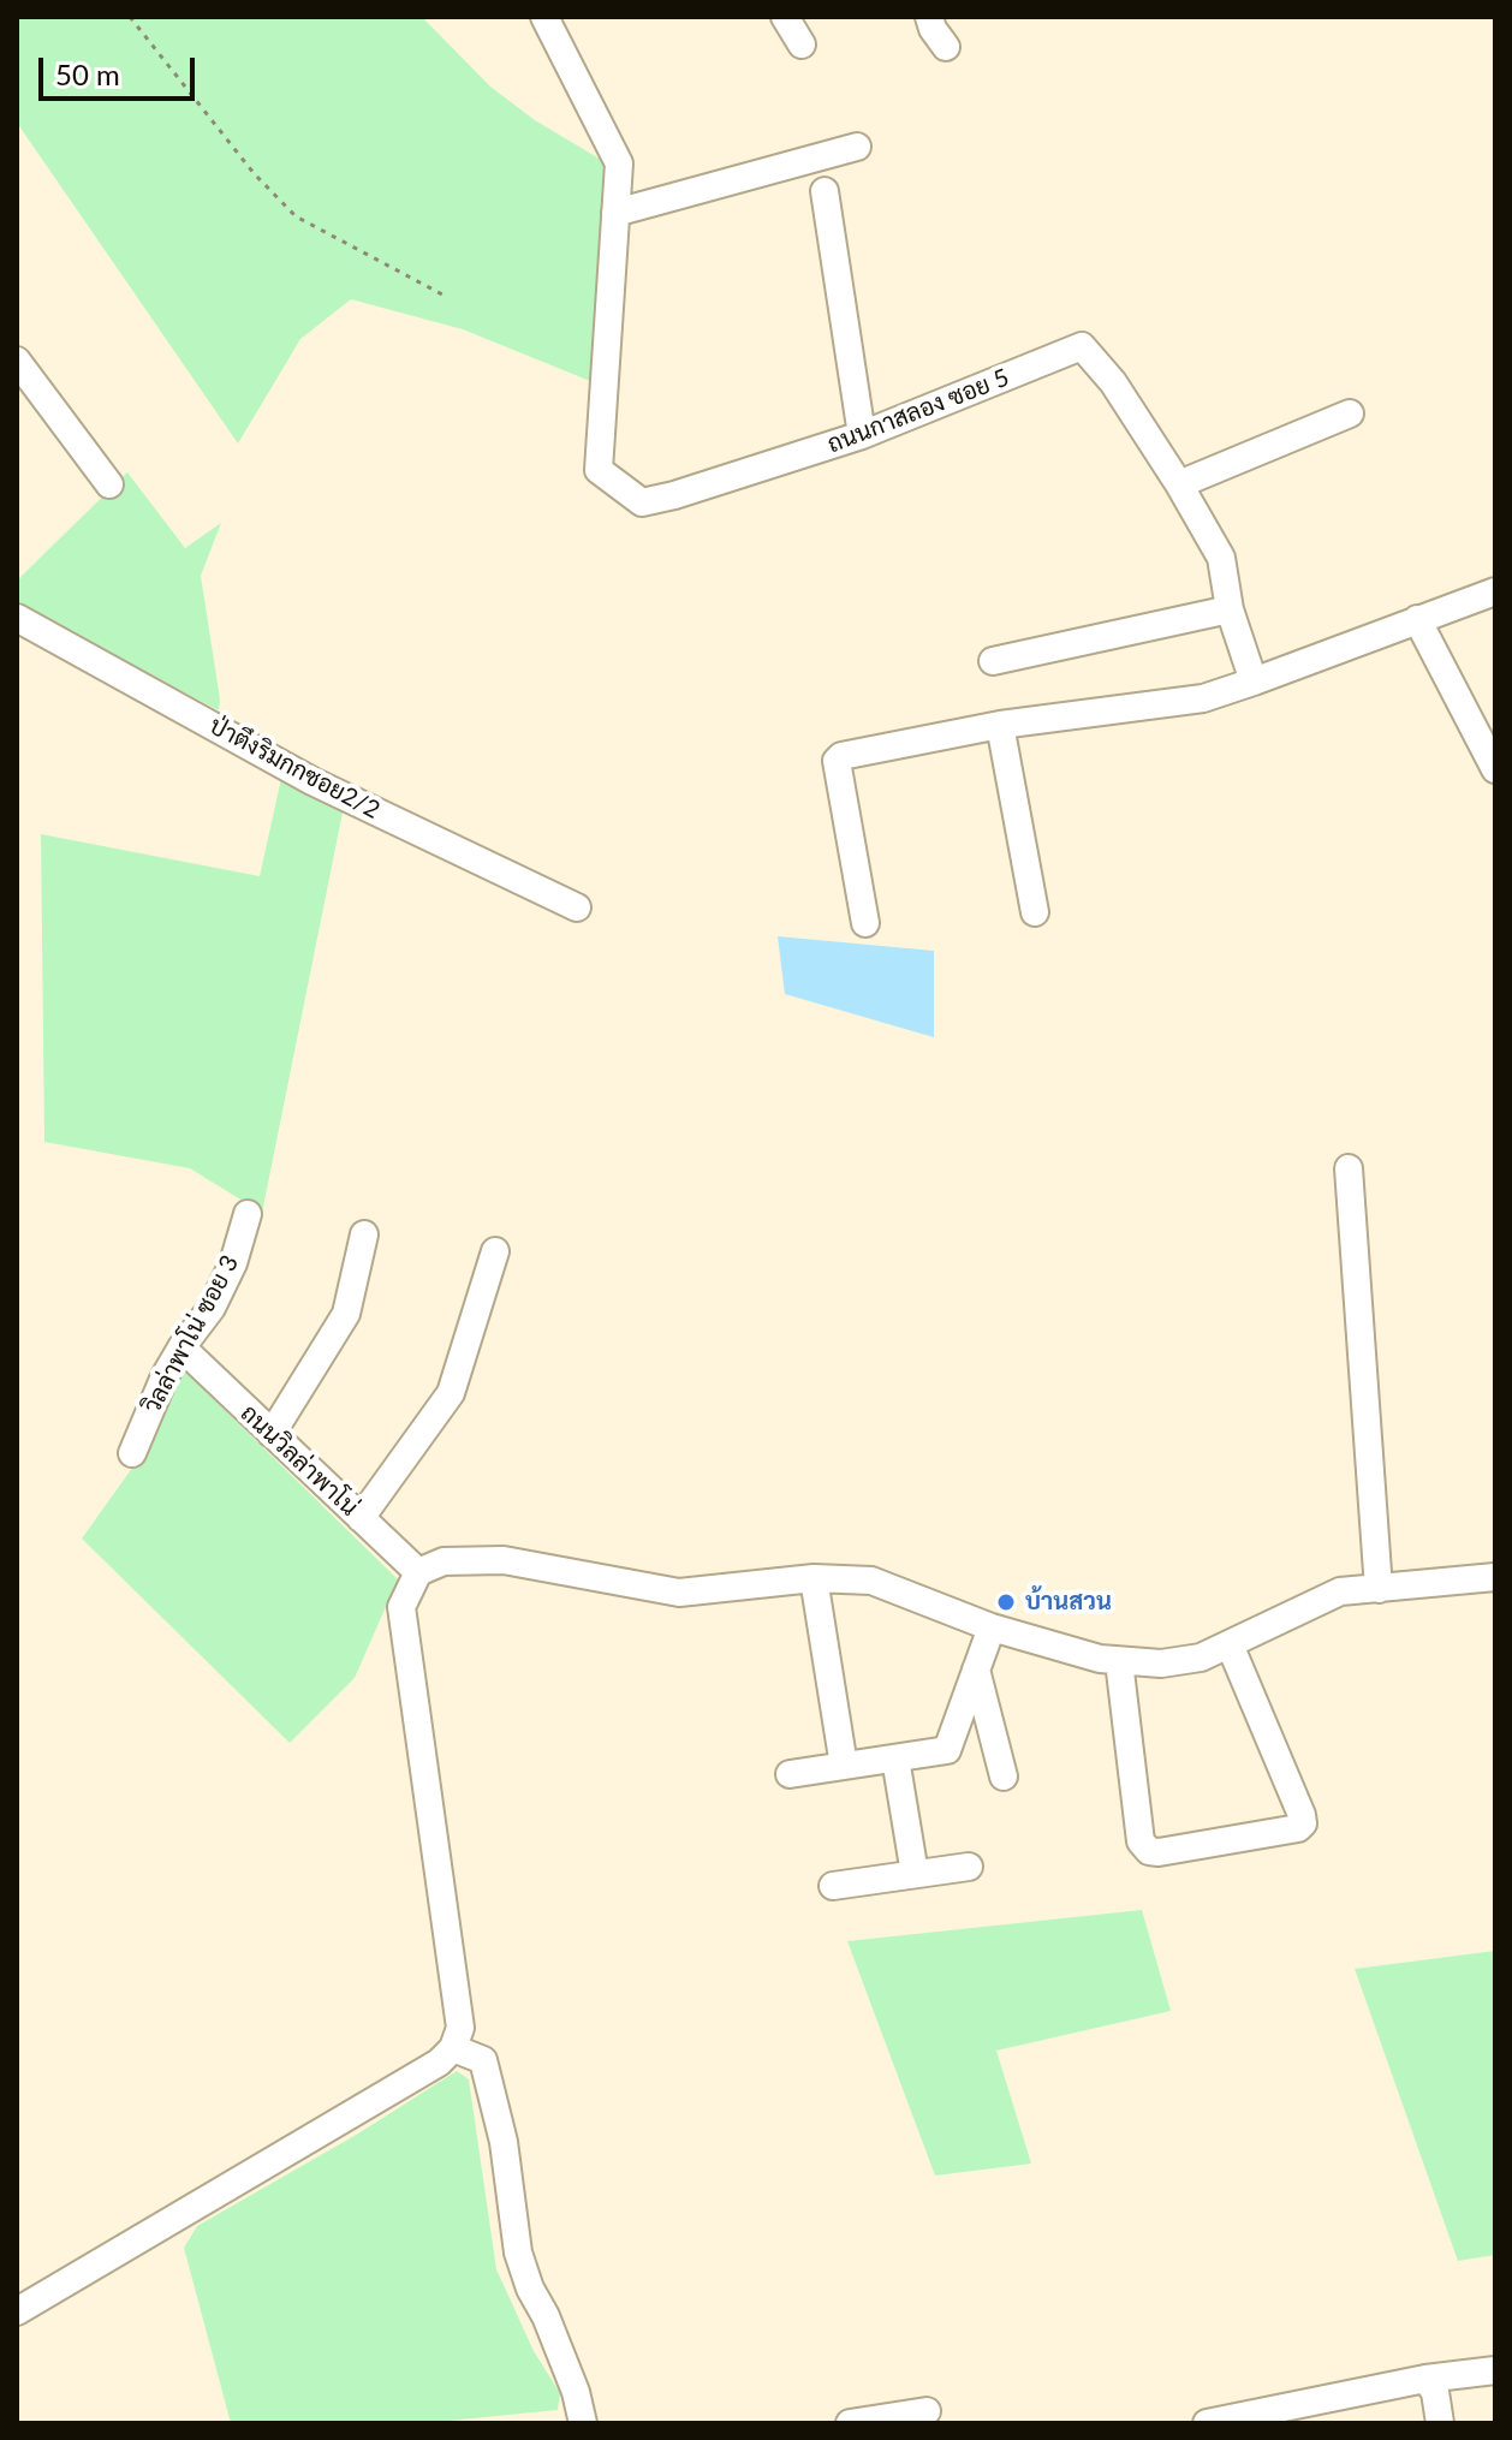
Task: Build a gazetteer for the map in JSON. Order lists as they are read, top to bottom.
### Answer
{
  "streets": {
    "street": [
      "ถนนกาสลอง ซอย 5",
      "ป่าตึงริมกกซอย2/2",
      "วิลล่าพาโน่ ซอย 3",
      "ถนนวิลล่าพาโน่"
    ]
  },
  "crossings": [
    ["วิลล่าพาโน่ ซอย 3", "ถนนวิลล่าพาโน่"]
  ],
  "places": ["บ้านสวน"],
  "scale_bar": "50 m"
}
